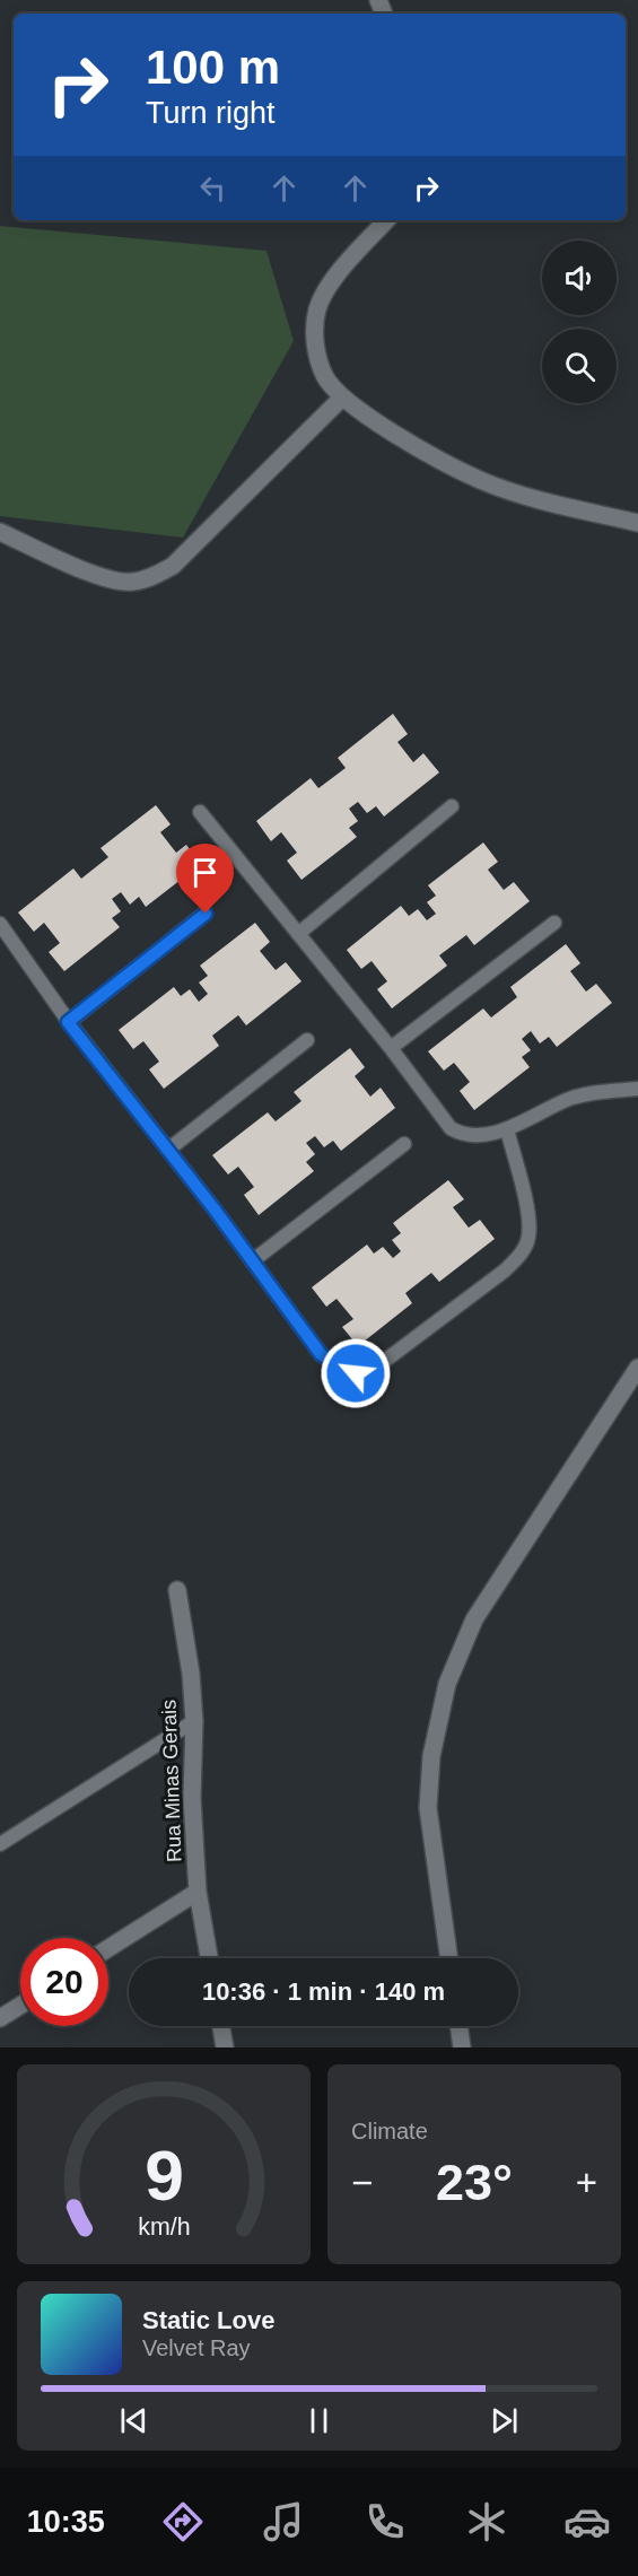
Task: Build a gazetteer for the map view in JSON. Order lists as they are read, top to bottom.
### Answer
{
  "streets": {
    "street": ["Rua Minas Gerais"]
  },
  "page": {
    "turn": ["100 m", "Turn right"],
    "limit": "20",
    "trip": "10:36 · 1 min · 140 m",
    "tile": "Climate",
    "heat": ["−", "23°", "+"],
    "song": ["Static Love", "Velvet Ray"],
    "tabs": "10:35",
    "gauge": ["9", "km/h"]
  }
}
